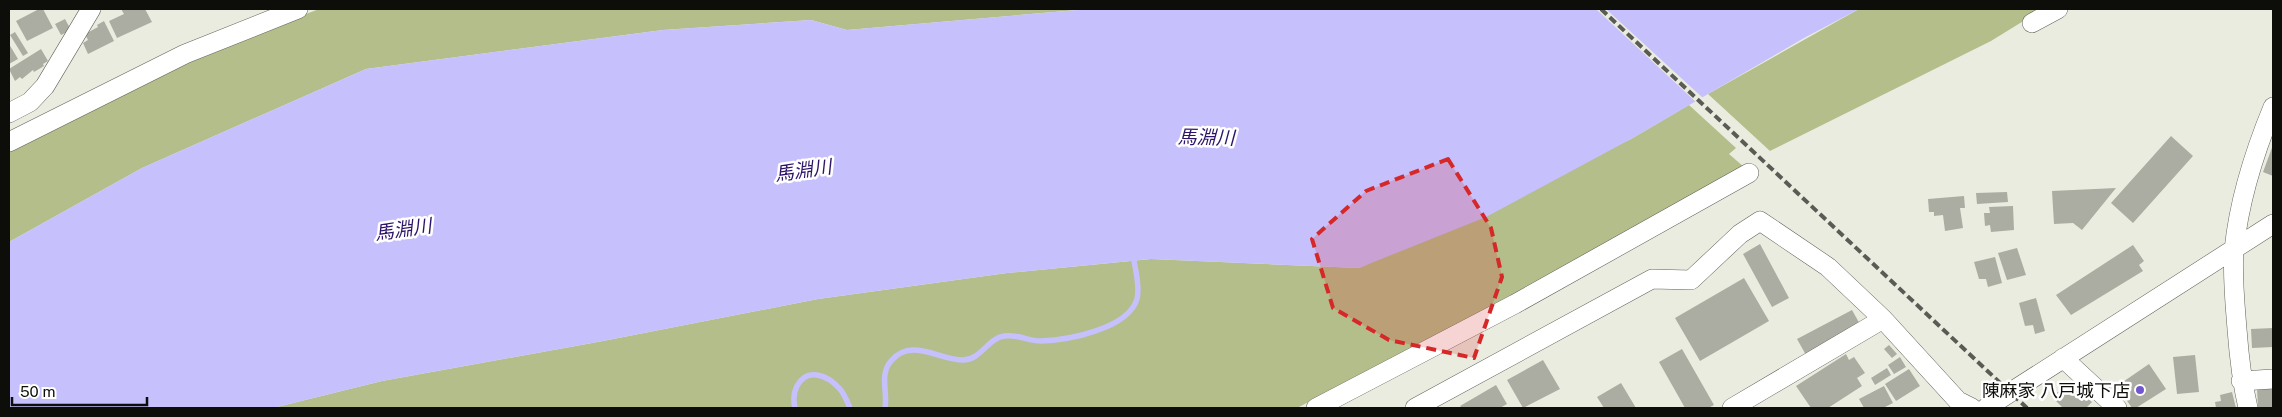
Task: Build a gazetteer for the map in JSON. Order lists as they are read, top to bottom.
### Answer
{
  "water": ["馬淵川"],
  "places": ["陳麻家 八戸城下店"],
  "scale_bar": "50 m"
}
